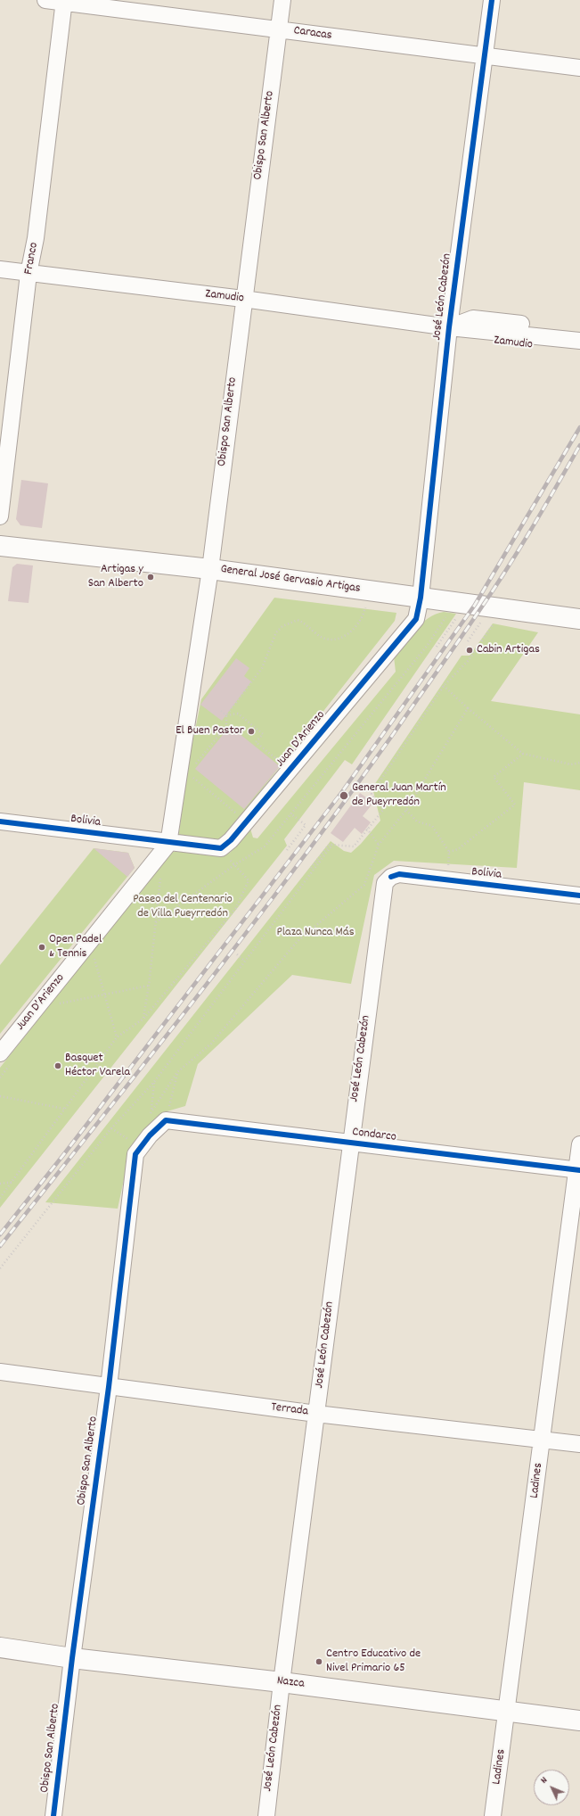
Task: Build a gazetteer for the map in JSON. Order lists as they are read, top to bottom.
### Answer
{
  "streets": {
    "street": [
      "Caracas",
      "Obispo San Alberto",
      "Franco",
      "Zamudio",
      "José León Cabezón",
      "General José Gervasio Artigas",
      "Juan D’Arienzo",
      "Bolivia",
      "Condarco",
      "Terrada",
      "Ladines",
      "Nazca"
    ]
  },
  "crossings": [
    ["Caracas", "Obispo San Alberto"],
    ["Caracas", "Franco"],
    ["Caracas", "José León Cabezón"],
    ["Obispo San Alberto", "Zamudio"],
    ["Obispo San Alberto", "General José Gervasio Artigas"],
    ["Obispo San Alberto", "Juan D’Arienzo"],
    ["Obispo San Alberto", "Bolivia"],
    ["Obispo San Alberto", "Terrada"],
    ["Obispo San Alberto", "Nazca"],
    ["Franco", "Zamudio"],
    ["Zamudio", "José León Cabezón"],
    ["José León Cabezón", "General José Gervasio Artigas"],
    ["José León Cabezón", "Juan D’Arienzo"],
    ["José León Cabezón", "Bolivia"],
    ["José León Cabezón", "Condarco"],
    ["José León Cabezón", "Terrada"],
    ["José León Cabezón", "Nazca"],
    ["General José Gervasio Artigas", "Juan D’Arienzo"],
    ["Juan D’Arienzo", "Bolivia"],
    ["Condarco", "Ladines"],
    ["Terrada", "Ladines"],
    ["Ladines", "Nazca"]
  ],
  "parks": ["Paseo del Centenario de Villa Pueyrredón", "Plaza Nunca Más"],
  "places": [
    "Artigas y San Alberto",
    "Cabin Artigas",
    "El Buen Pastor",
    "General Juan Martín de Pueyrredón",
    "Open Padel & Tennis",
    "Basquet Héctor Varela",
    "Centro Educativo de Nivel Primario 65"
  ],
  "north": "top left"
}
